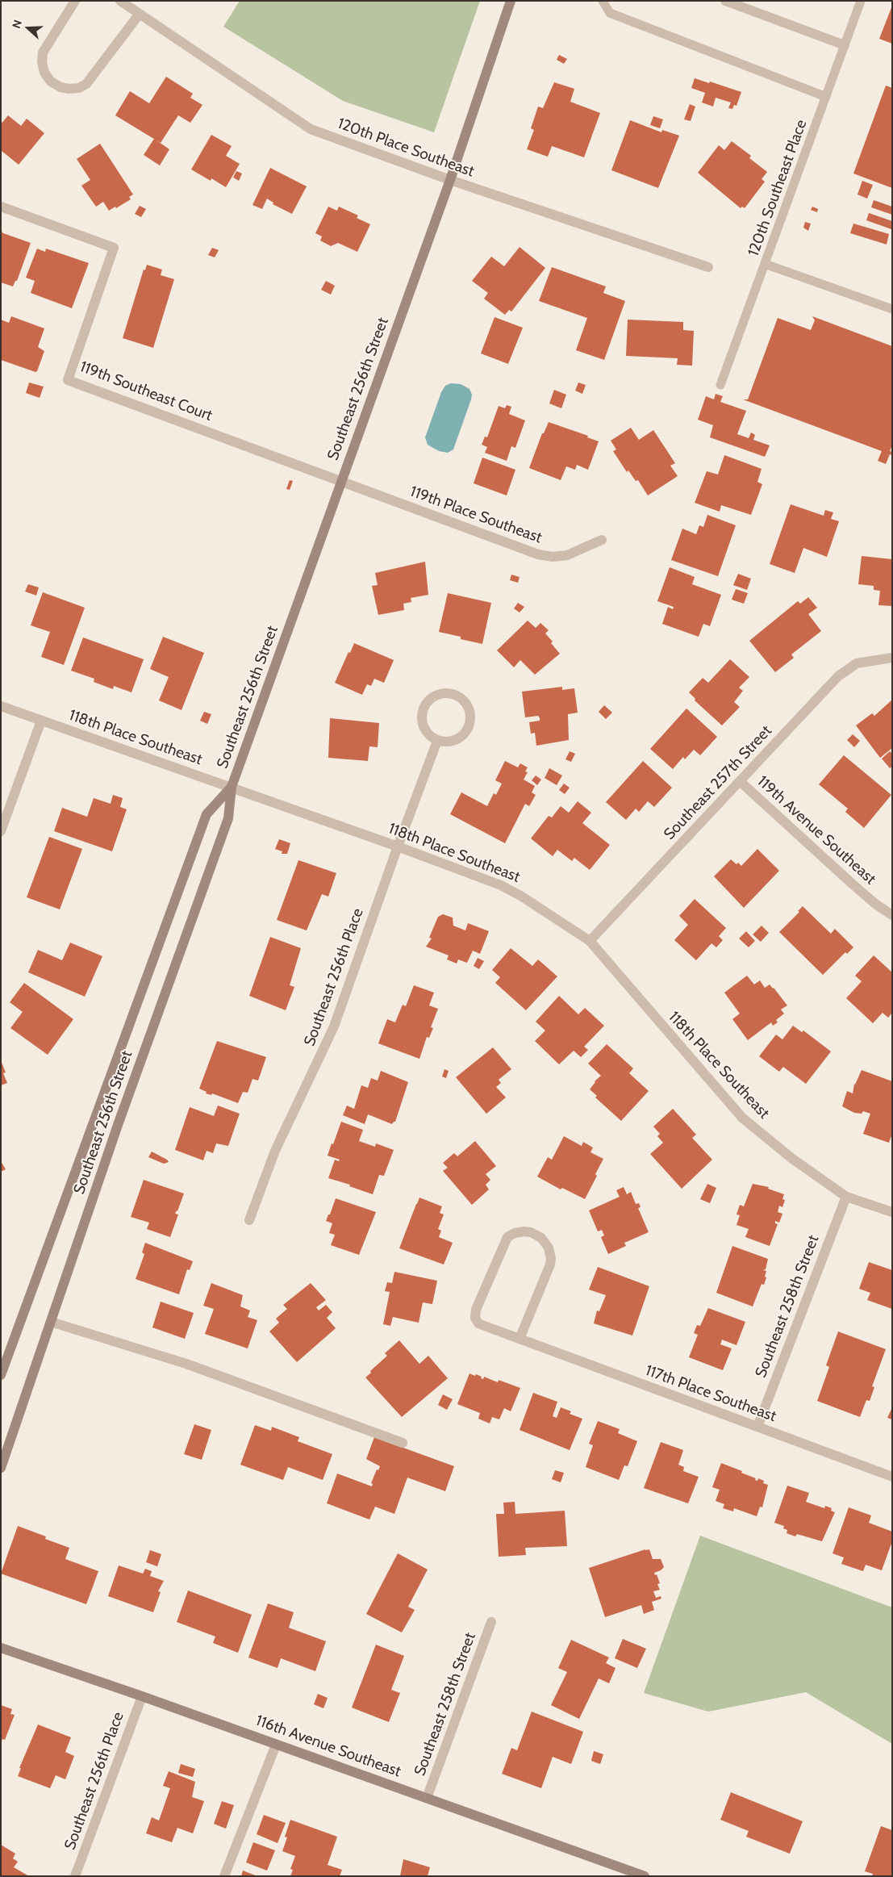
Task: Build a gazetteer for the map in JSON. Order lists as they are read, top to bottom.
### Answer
{
  "streets": {
    "main road": ["Southeast 256th Street", "116th Avenue Southeast"],
    "street": [
      "120th Place Southeast",
      "119th Southeast Court",
      "119th Place Southeast",
      "118th Place Southeast",
      "Southeast 257th Street",
      "119th Avenue Southeast",
      "Southeast 256th Place",
      "Southeast 258th Street",
      "117th Place Southeast"
    ],
    "lane": ["120th Southeast Place"]
  },
  "crossings": [
    ["120th Place Southeast", "Southeast 256th Street"],
    ["Southeast 256th Street", "119th Southeast Court"],
    ["Southeast 256th Street", "119th Place Southeast"],
    ["Southeast 256th Street", "118th Place Southeast"],
    ["119th Southeast Court", "119th Place Southeast"],
    ["118th Place Southeast", "Southeast 257th Street"],
    ["118th Place Southeast", "Southeast 256th Place"],
    ["118th Place Southeast", "Southeast 258th Street"],
    ["Southeast 257th Street", "119th Avenue Southeast"],
    ["Southeast 256th Place", "116th Avenue Southeast"],
    ["Southeast 258th Street", "117th Place Southeast"],
    ["Southeast 258th Street", "116th Avenue Southeast"]
  ],
  "north": "left"
}
